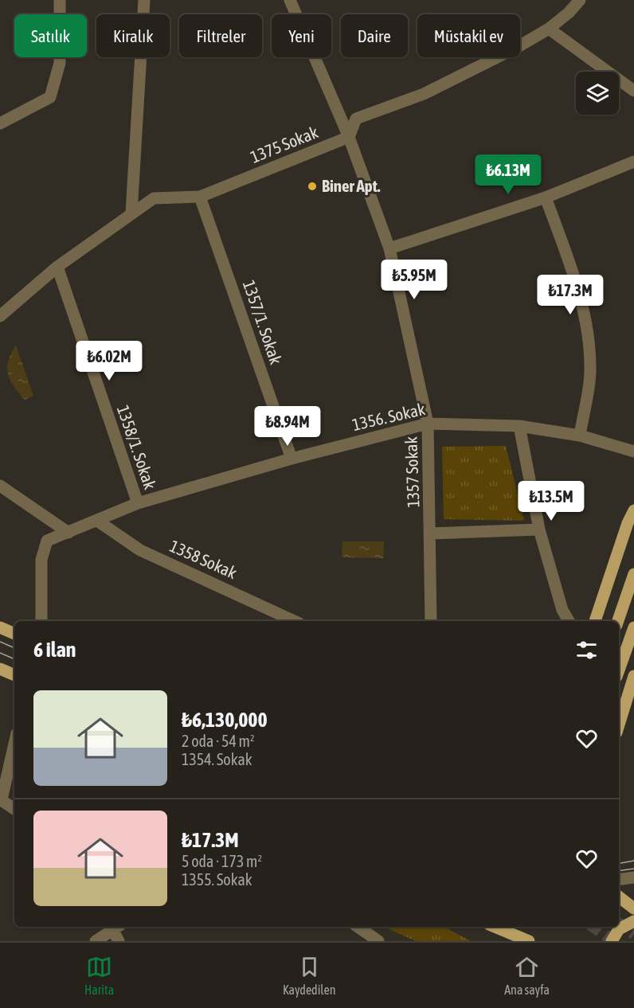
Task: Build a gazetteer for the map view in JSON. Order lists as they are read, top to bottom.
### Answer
{
  "streets": {
    "street": [
      "1375 Sokak",
      "1357/1. Sokak",
      "1356. Sokak",
      "1358/1. Sokak",
      "1357 Sokak",
      "1358 Sokak"
    ]
  },
  "crossings": [
    ["1375 Sokak", "1357/1. Sokak"],
    ["1375 Sokak", "1358/1. Sokak"],
    ["1375 Sokak", "1357 Sokak"],
    ["1357/1. Sokak", "1356. Sokak"],
    ["1356. Sokak", "1358/1. Sokak"],
    ["1356. Sokak", "1357 Sokak"],
    ["1356. Sokak", "1358 Sokak"]
  ],
  "places": ["Biner Apt."],
  "page": {
    "chip": [
      "Satılık",
      "Kiralık",
      "Filtreler",
      "Yeni",
      "Daire",
      "Müstakil ev"
    ],
    "price": [
      "₺6.13M",
      "₺5.95M",
      "₺17.3M",
      "₺6.02M",
      "₺8.94M",
      "₺13.5M"
    ],
    "heading": "6 ilan",
    "list": [
      {
        "name": "₺6,130,000",
        "note": "2 oda · 54 m² · 1354. Sokak"
      },
      {
        "name": "₺17.3M",
        "note": "5 oda · 173 m² · 1355. Sokak"
      }
    ],
    "tabs": ["Harita", "Kaydedilen", "Ana sayfa"]
  }
}
